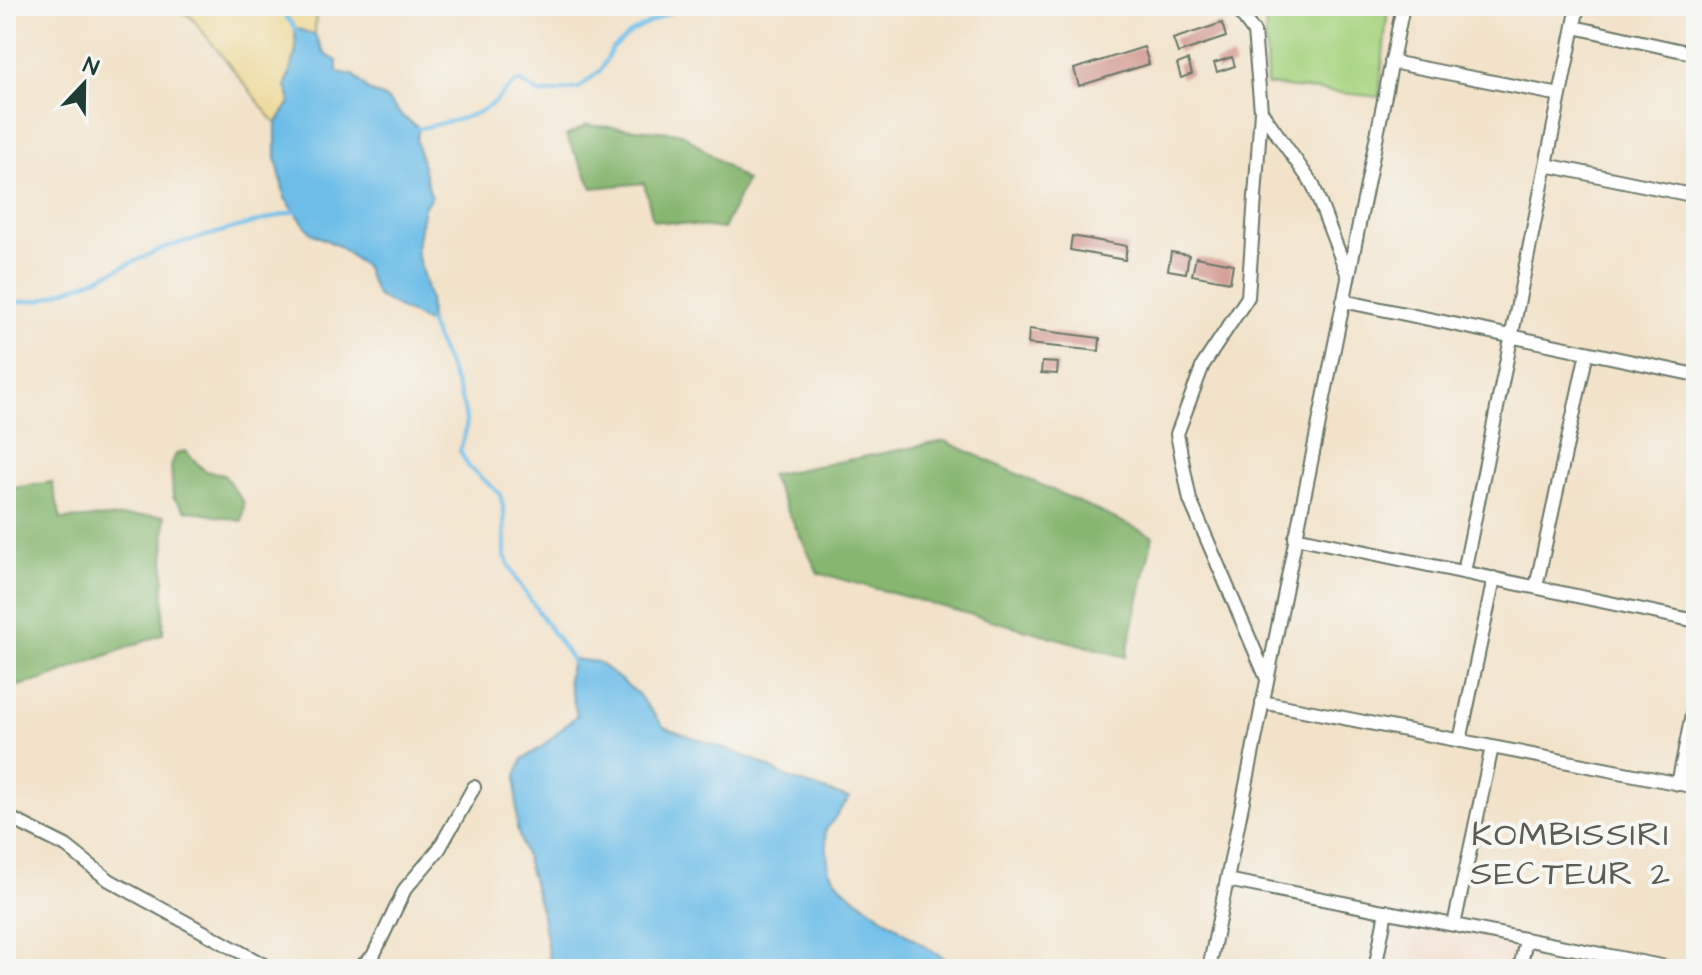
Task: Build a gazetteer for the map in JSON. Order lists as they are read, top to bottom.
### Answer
{
  "districts": ["KOMBISSIRI SECTEUR 2"],
  "north": "top"
}
